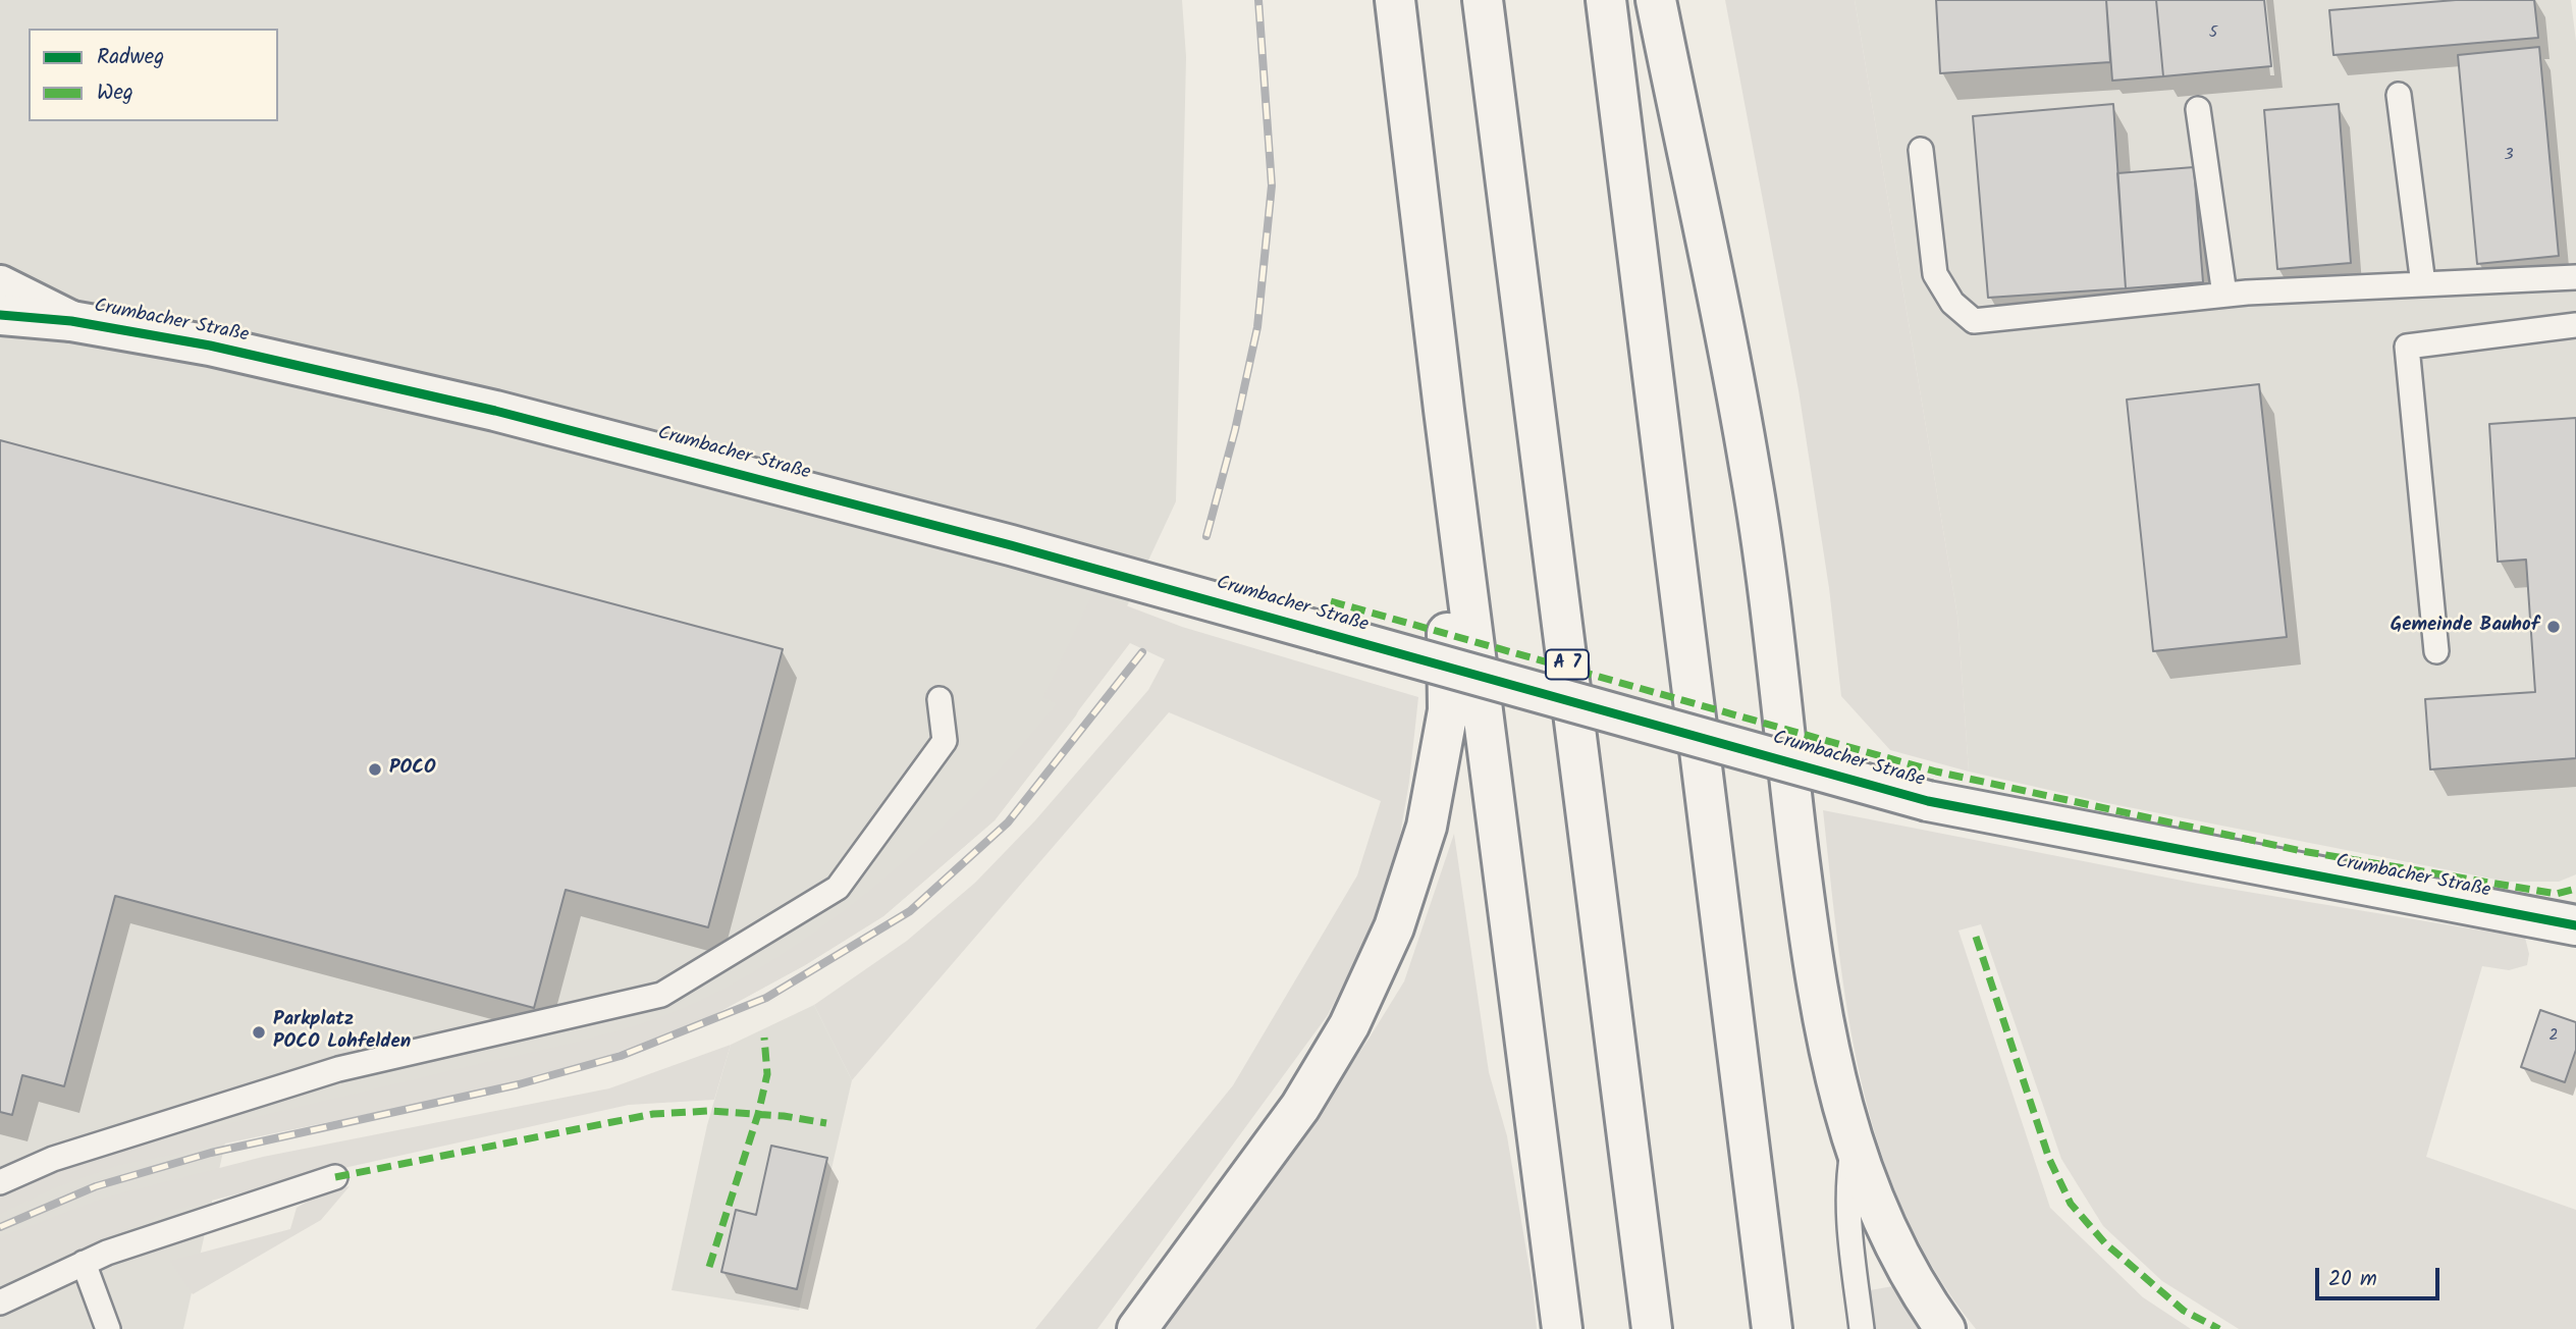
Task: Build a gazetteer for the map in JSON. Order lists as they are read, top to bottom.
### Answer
{
  "streets": {
    "main road": ["Crumbacher Straße", "A 7"]
  },
  "places": ["Gemeinde Bauhof", "POCO", "Parkplatz POCO Lohfelden"],
  "house_numbers": ["5", "3", "2"],
  "legend": ["Radweg", "Weg"],
  "scale_bar": "20 m"
}
